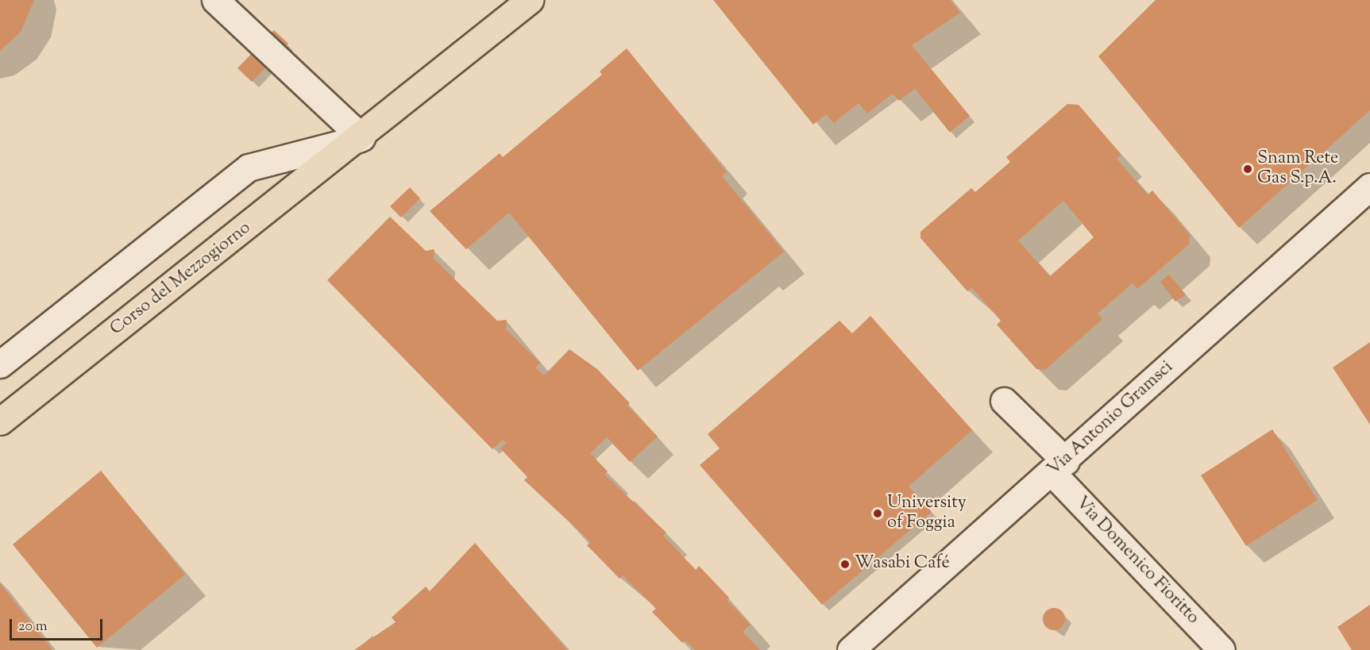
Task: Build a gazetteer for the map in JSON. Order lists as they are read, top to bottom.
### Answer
{
  "streets": {
    "main road": ["Corso del Mezzogiorno"],
    "street": ["Via Antonio Gramsci", "Via Domenico Fioritto"]
  },
  "crossings": [
    ["Via Antonio Gramsci", "Via Domenico Fioritto"]
  ],
  "places": ["Snam Rete Gas S.p.A.", "University of Foggia", "Wasabi Café"],
  "scale_bar": "20 m"
}
